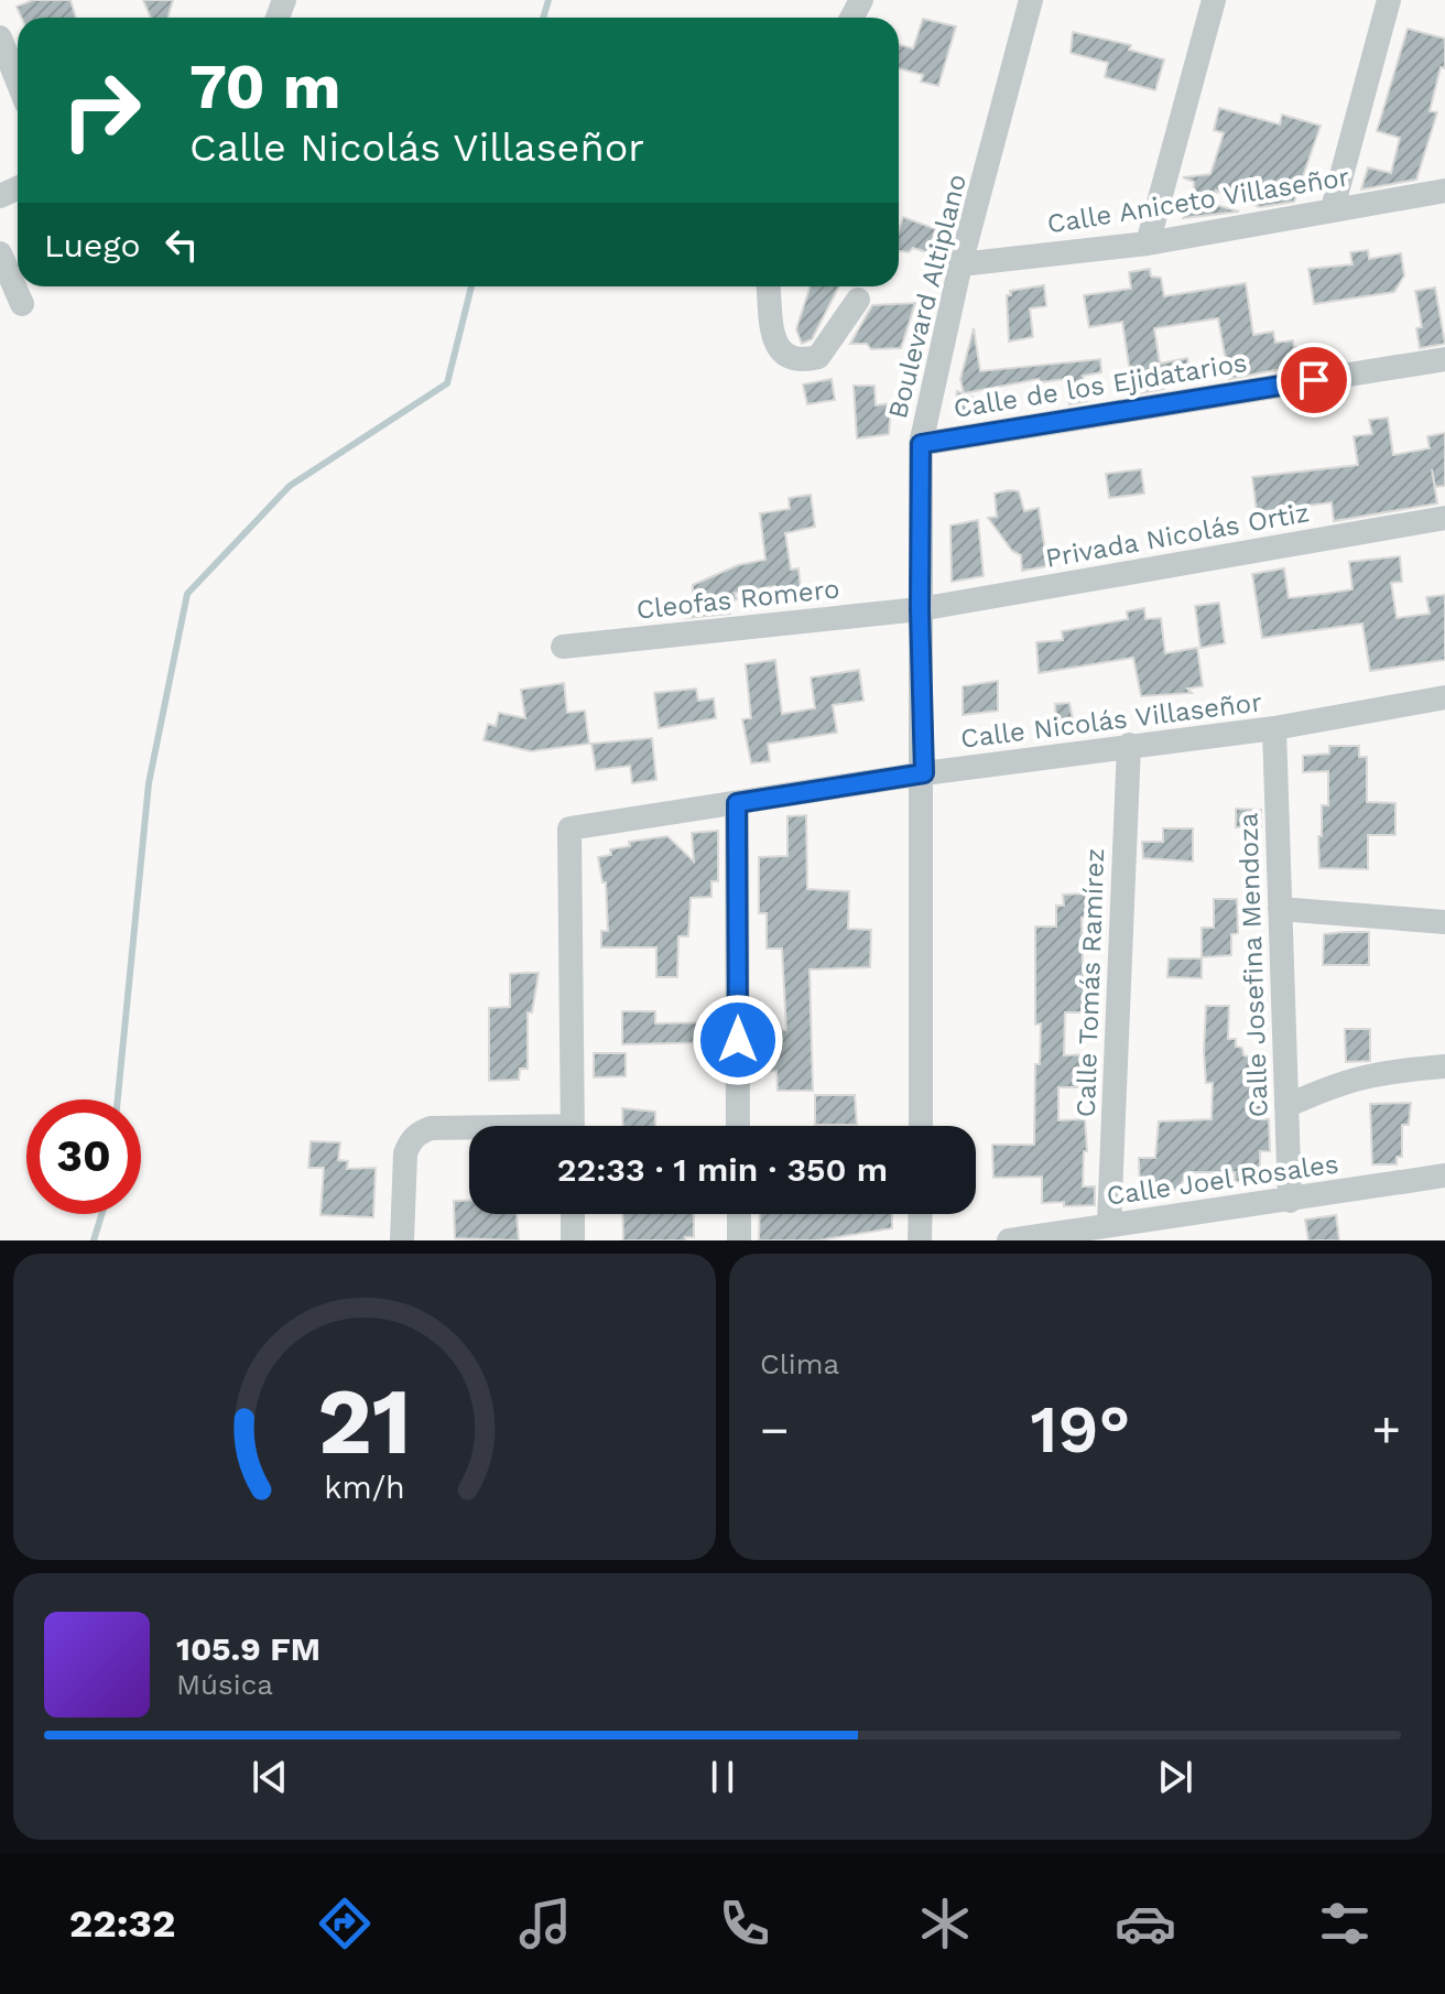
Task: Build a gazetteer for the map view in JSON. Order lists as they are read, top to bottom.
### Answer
{
  "streets": {
    "street": [
      "Calle Aniceto Villaseñor",
      "Boulevard Altiplano",
      "Calle de los Ejidatarios",
      "Privada Nicolás Ortiz",
      "Cleofas Romero",
      "Calle Nicolás Villaseñor",
      "Calle Josefina Mendoza",
      "Calle Tomás Ramírez",
      "Calle Joel Rosales"
    ]
  },
  "crossings": [
    ["Calle Aniceto Villaseñor", "Boulevard Altiplano"],
    ["Boulevard Altiplano", "Calle de los Ejidatarios"],
    ["Boulevard Altiplano", "Privada Nicolás Ortiz"],
    ["Boulevard Altiplano", "Cleofas Romero"],
    ["Boulevard Altiplano", "Calle Nicolás Villaseñor"],
    ["Privada Nicolás Ortiz", "Cleofas Romero"],
    ["Calle Nicolás Villaseñor", "Calle Josefina Mendoza"],
    ["Calle Nicolás Villaseñor", "Calle Tomás Ramírez"],
    ["Calle Josefina Mendoza", "Calle Joel Rosales"],
    ["Calle Tomás Ramírez", "Calle Joel Rosales"]
  ],
  "page": {
    "turn": ["70 m", "Calle Nicolás Villaseñor"],
    "then": "Luego",
    "limit": "30",
    "trip": "22:33 · 1 min · 350 m",
    "tile": "Clima",
    "heat": ["−", "19°", "+"],
    "song": ["105.9 FM", "Música"],
    "tabs": "22:32",
    "gauge": ["21", "km/h"]
  }
}
